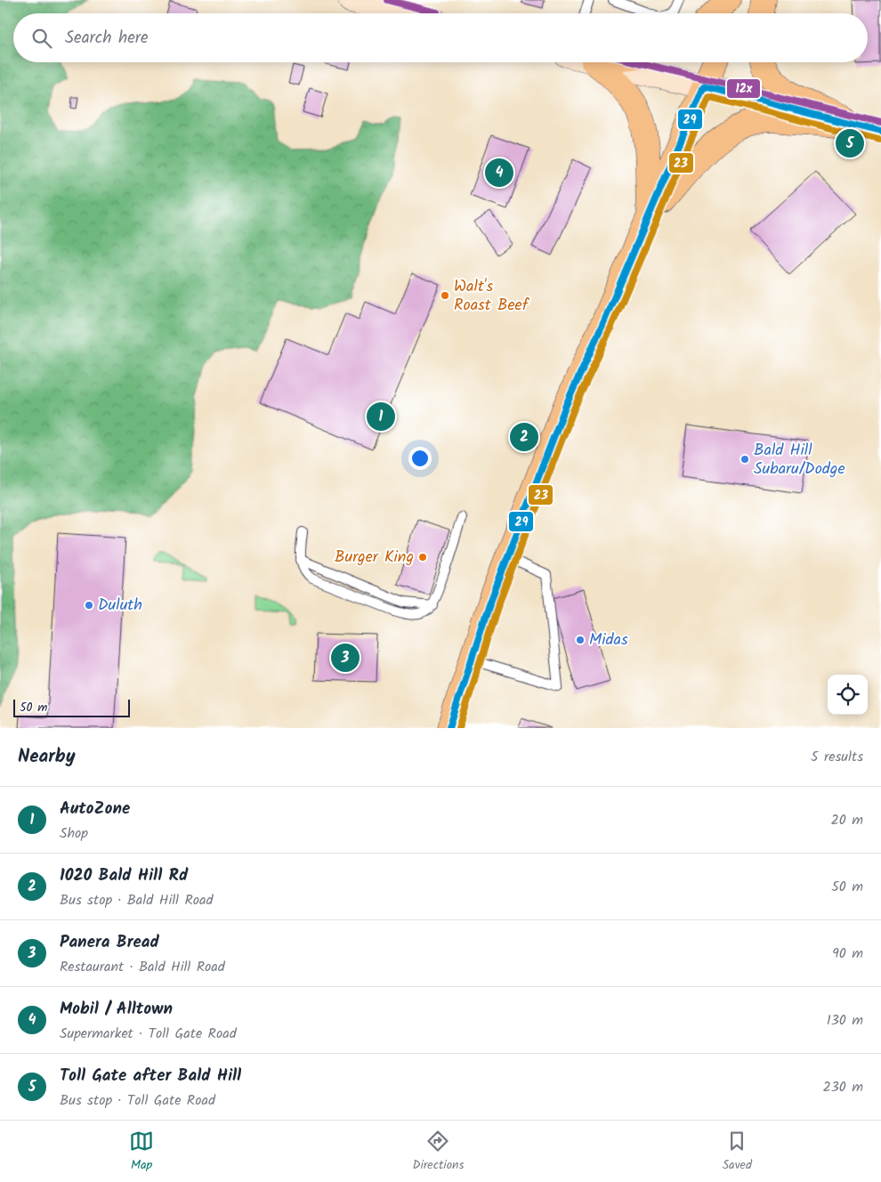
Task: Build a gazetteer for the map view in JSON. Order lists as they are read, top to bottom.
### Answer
{
  "places": [
    "Walt's Roast Beef",
    "Bald Hill Subaru/Dodge",
    "Burger King",
    "Duluth",
    "Midas"
  ],
  "lines": ["transit line 12x", "transit line 29", "transit line 23"],
  "scale_bar": "50 m",
  "page": {
    "search": "Search here",
    "pins": [
      "5",
      "4",
      "1",
      "2",
      "3"
    ],
    "scale": "50 m",
    "heading": ["Nearby", "5 results"],
    "list": [
      {
        "mark": "1",
        "name": "AutoZone",
        "note": "Shop",
        "value": "20 m"
      },
      {
        "mark": "2",
        "name": "1020 Bald Hill Rd",
        "note": "Bus stop · Bald Hill Road",
        "value": "50 m"
      },
      {
        "mark": "3",
        "name": "Panera Bread",
        "note": "Restaurant · Bald Hill Road",
        "value": "90 m"
      },
      {
        "mark": "4",
        "name": "Mobil / Alltown",
        "note": "Supermarket · Toll Gate Road",
        "value": "130 m"
      },
      {
        "mark": "5",
        "name": "Toll Gate after Bald Hill",
        "note": "Bus stop · Toll Gate Road",
        "value": "230 m"
      }
    ],
    "nav": ["Map", "Directions", "Saved"]
  }
}
